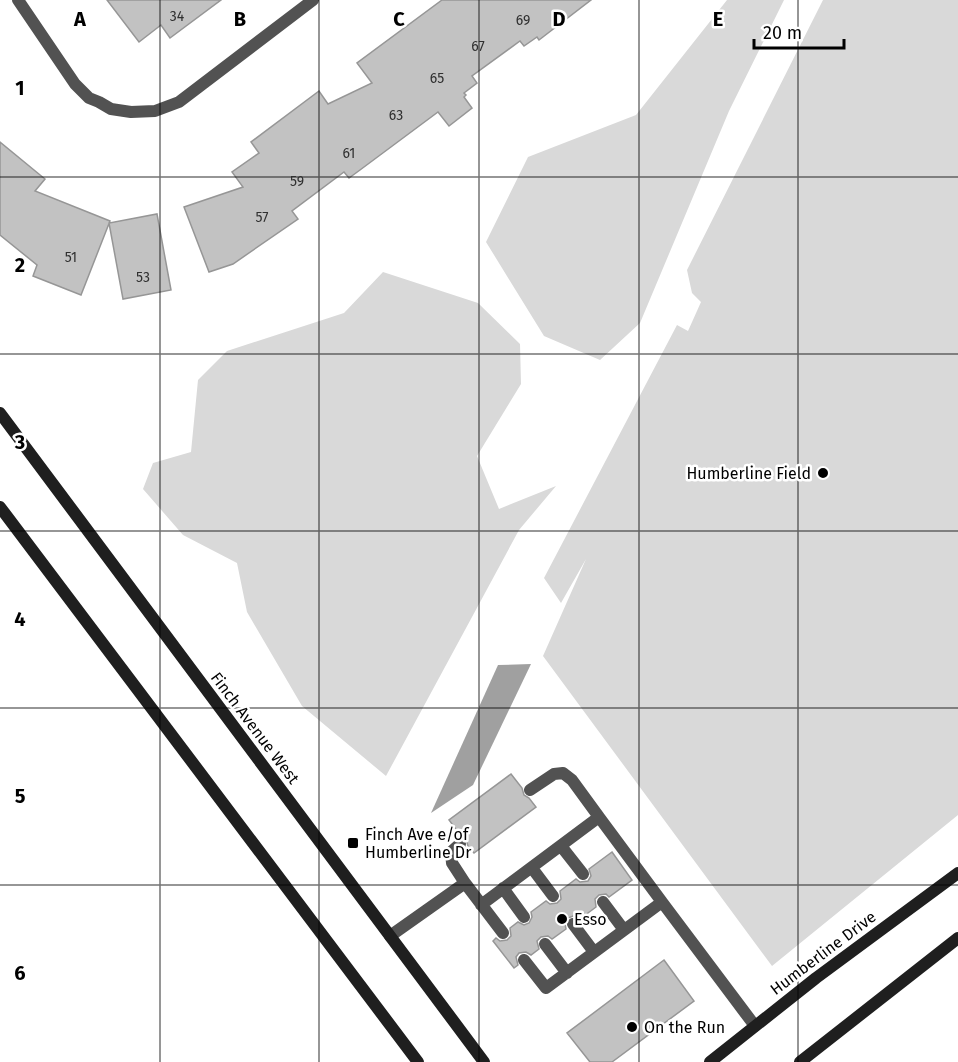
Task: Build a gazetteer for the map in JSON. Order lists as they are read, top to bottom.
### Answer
{
  "streets": {
    "main road": ["Finch Avenue West", "Humberline Drive"]
  },
  "places": {
    "other": ["Humberline Field", "Esso", "On the Run"],
    "transit": ["Finch Ave e/of Humberline Dr"]
  },
  "house_numbers": [
    "34",
    "69",
    "67",
    "65",
    "63",
    "61",
    "59",
    "57",
    "51",
    "53"
  ],
  "scale_bar": "20 m",
  "grid": {
    "columns": [
      "A",
      "B",
      "C",
      "D",
      "E"
    ],
    "rows": [
      "1",
      "2",
      "3",
      "4",
      "5",
      "6"
    ]
  }
}
